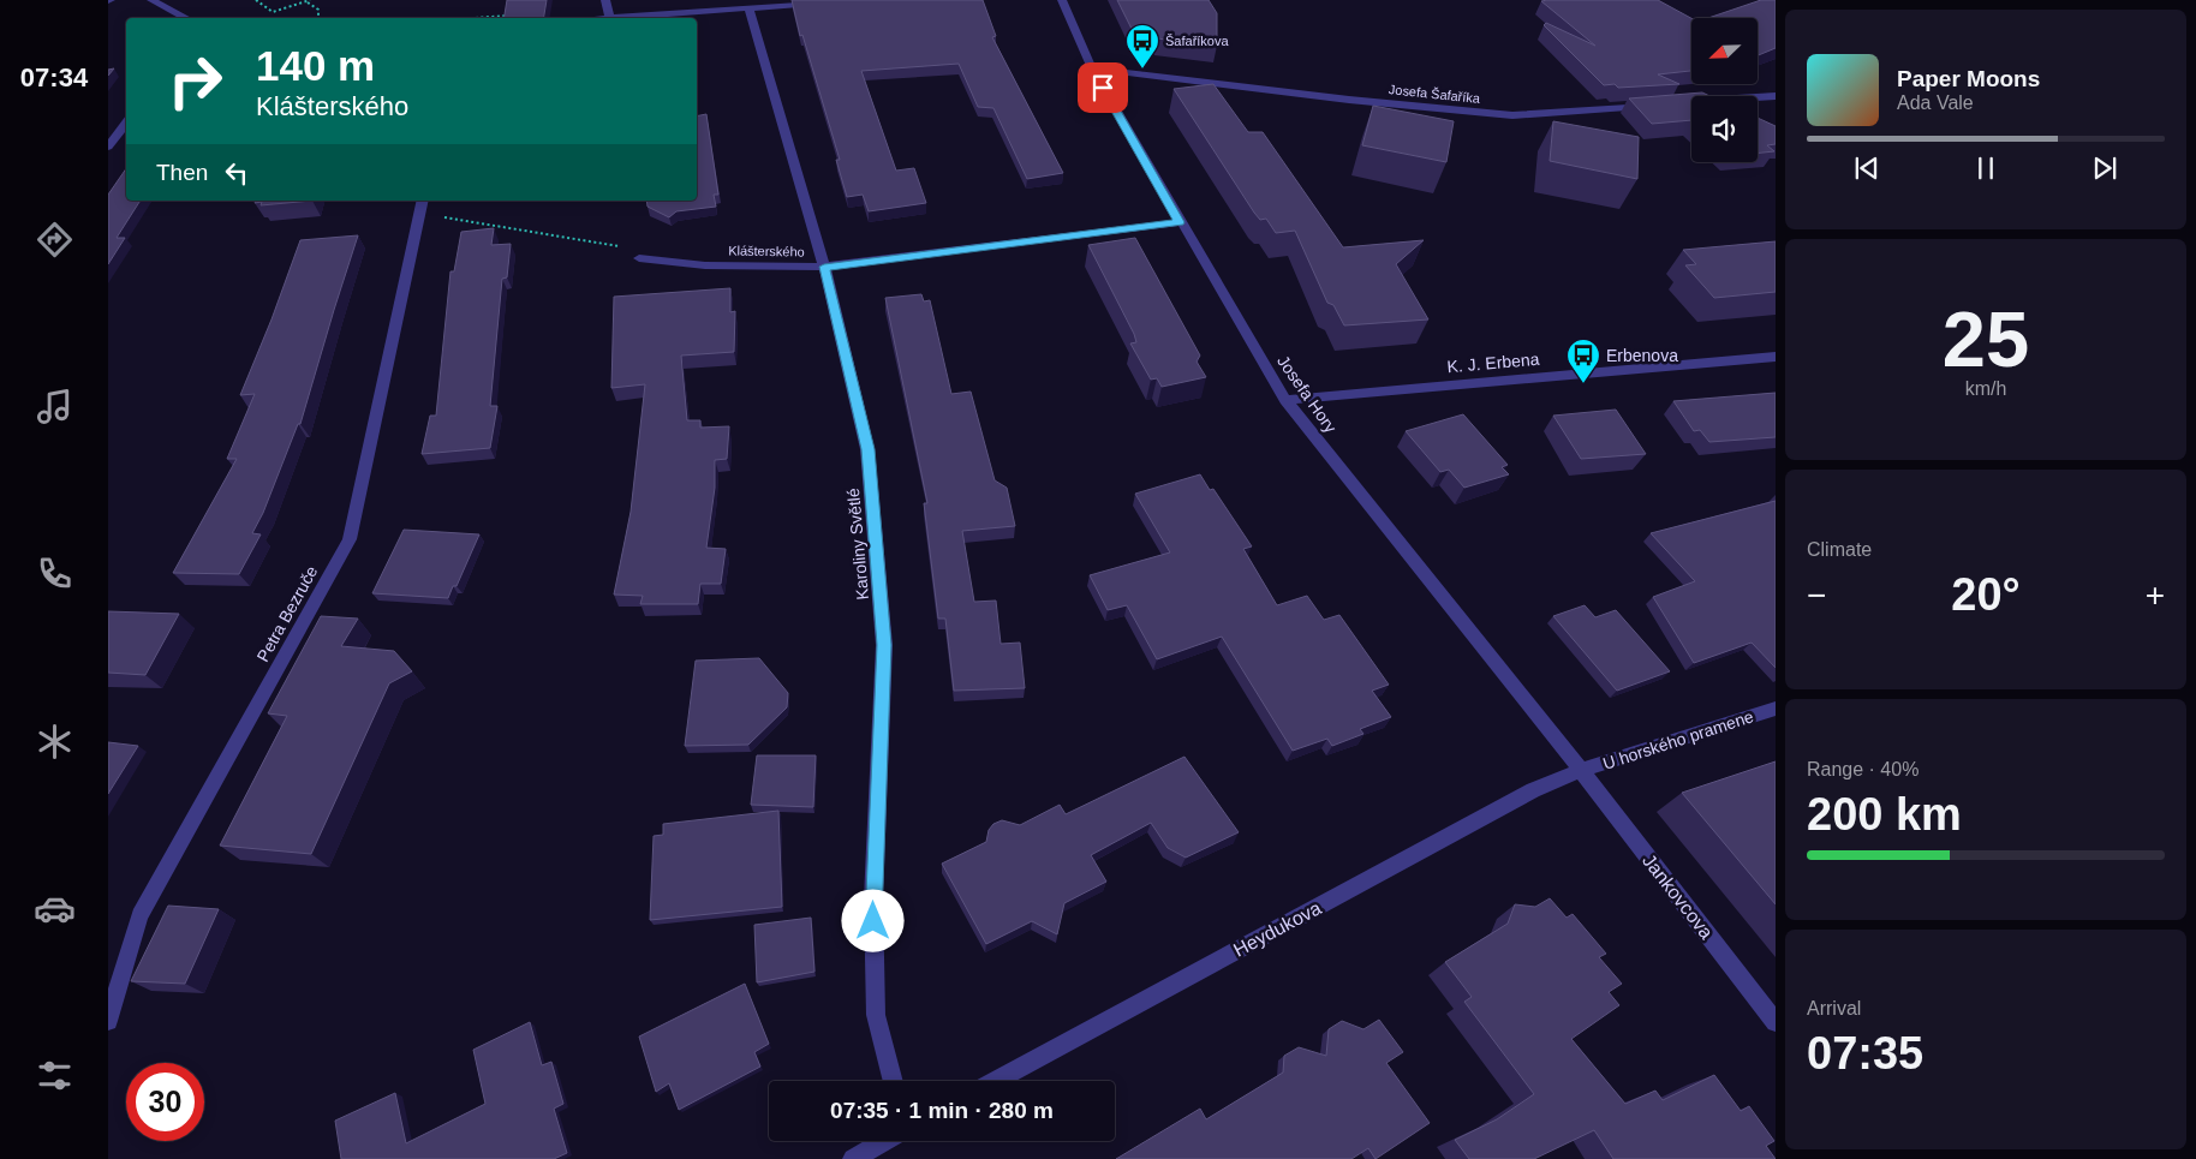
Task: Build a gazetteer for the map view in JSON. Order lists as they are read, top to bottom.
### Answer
{
  "streets": {
    "street": [
      "Josefa Šafaříka",
      "Klášterského",
      "K. J. Erbena",
      "Josefa Hory",
      "Karoliny Světlé",
      "Petra Bezruče",
      "U horského pramene",
      "Jankovcova",
      "Heydukova"
    ]
  },
  "crossings": [
    ["Josefa Šafaříka", "Josefa Hory"],
    ["Klášterského", "Josefa Hory"],
    ["Klášterského", "Karoliny Světlé"],
    ["K. J. Erbena", "Josefa Hory"],
    ["Josefa Hory", "U horského pramene"],
    ["Josefa Hory", "Jankovcova"],
    ["Josefa Hory", "Heydukova"],
    ["U horského pramene", "Jankovcova"],
    ["U horského pramene", "Heydukova"],
    ["Jankovcova", "Heydukova"]
  ],
  "places": {
    "bus stop": ["Šafaříkova", "Erbenova"]
  },
  "north": "bottom left",
  "page": {
    "tabs": "07:34",
    "turn": ["140 m", "Klášterského"],
    "song": ["Paper Moons", "Ada Vale"],
    "then": "Then",
    "tile": [
      ["25", "km/h"],
      "Climate",
      ["Range · 40%", "200 km"],
      ["Arrival", "07:35"]
    ],
    "heat": ["−", "20°", "+"],
    "limit": "30",
    "trip": "07:35 · 1 min · 280 m"
  }
}
